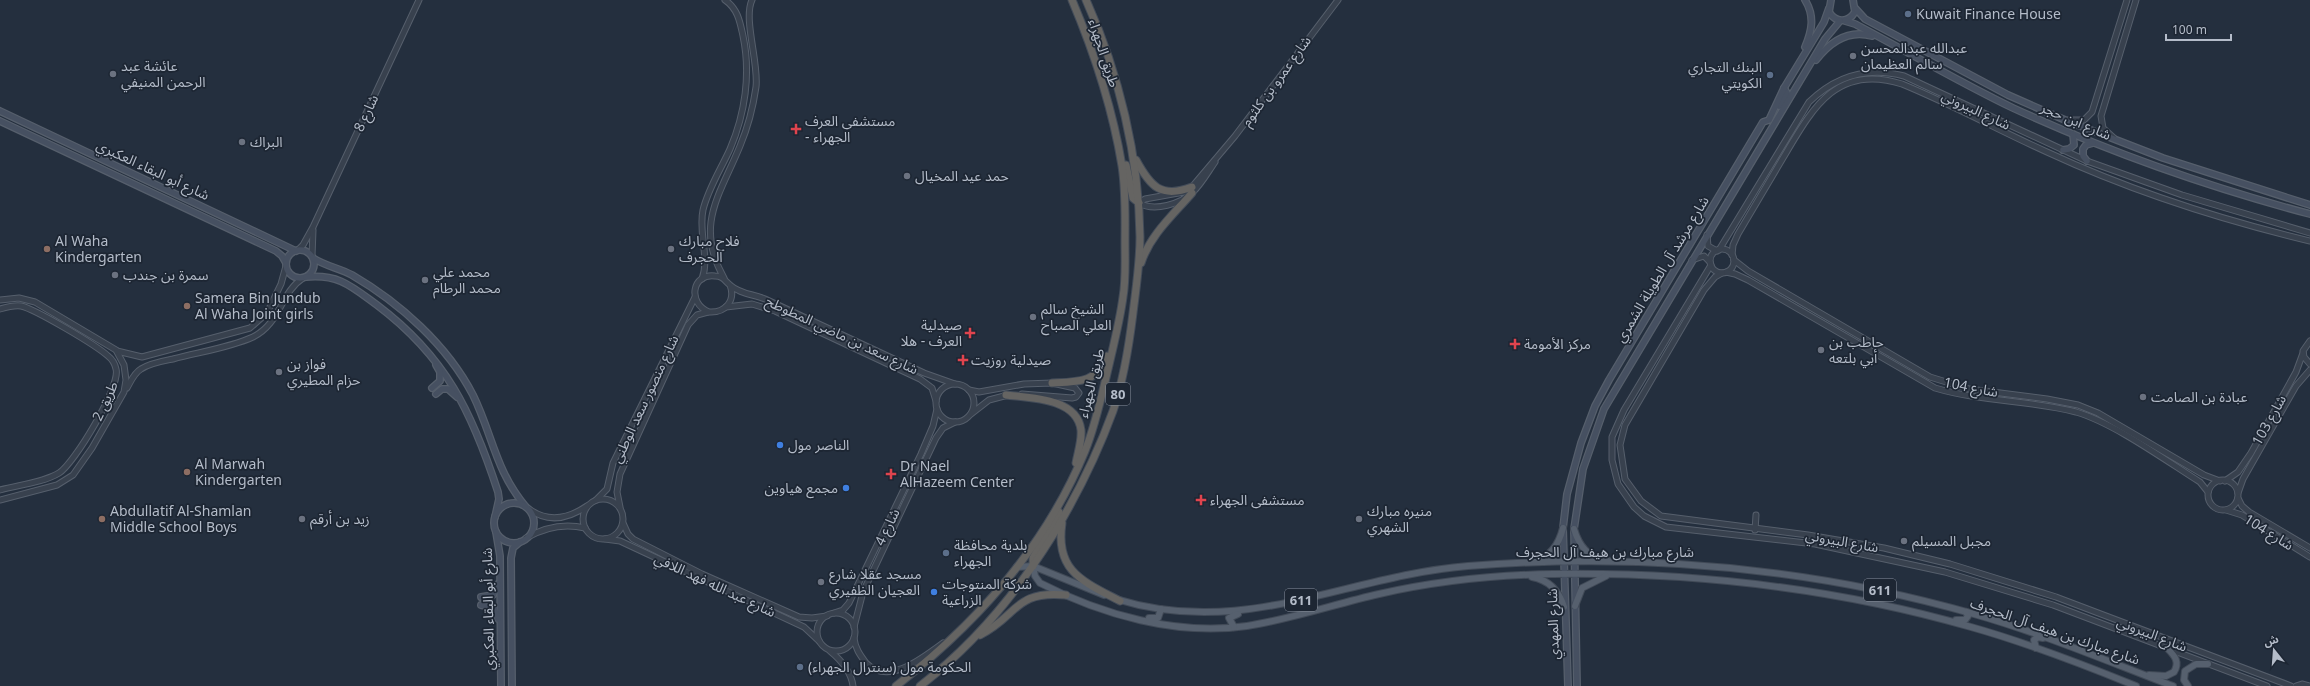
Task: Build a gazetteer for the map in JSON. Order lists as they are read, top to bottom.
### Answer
{
  "streets": {
    "highway": ["طريق الجهراء", "80"],
    "main road": [
      "شارع ابن حجر",
      "شارع أبو البقاء العكبري",
      "شارع مرشد آل الطويلة الشمري",
      "شارع مبارك بن هيف آل الحجرف",
      "611",
      "شارع المهدي"
    ],
    "street": [
      "شارع عمرو بن كلثوم",
      "شارع البيروني",
      "شارع 8",
      "شارع سعد بن ماضي المطوطح",
      "شارع 104",
      "شارع منصور سعد الوطني",
      "طريق 2",
      "شارع 103",
      "شارع 4",
      "شارع عبد الله فهد اللافي"
    ]
  },
  "crossings": [
    ["طريق الجهراء", "شارع عمرو بن كلثوم"],
    ["طريق الجهراء", "شارع مبارك بن هيف آل الحجرف"],
    ["شارع البيروني", "شارع 104"],
    ["شارع 8", "شارع أبو البقاء العكبري"],
    ["شارع 8", "طريق 2"],
    ["شارع ابن حجر", "شارع مرشد آل الطويلة الشمري"],
    ["شارع أبو البقاء العكبري", "طريق 2"],
    ["شارع مرشد آل الطويلة الشمري", "شارع مبارك بن هيف آل الحجرف"],
    ["شارع مرشد آل الطويلة الشمري", "شارع المهدي"],
    ["شارع سعد بن ماضي المطوطح", "شارع منصور سعد الوطني"],
    ["شارع سعد بن ماضي المطوطح", "شارع 4"],
    ["شارع 104", "شارع 103"],
    ["شارع منصور سعد الوطني", "شارع عبد الله فهد اللافي"],
    ["شارع 4", "شارع عبد الله فهد اللافي"],
    ["شارع مبارك بن هيف آل الحجرف", "شارع المهدي"]
  ],
  "places": {
    "other": [
      "Kuwait Finance House",
      "عبدالله عبدالمحسن سالم العظيمان",
      "عائشة عبد الرحمن المنيفي",
      "البنك التجاري الكويتي",
      "البراك",
      "حمد عيد المخيال",
      "Al Waha Kindergarten",
      "فلاح مبارك الحجرف",
      "سمرة بن جندب",
      "محمد علي محمد الرطام",
      "Samera Bin Jundub Al Waha Joint girls",
      "الشيخ سالم العلي الصباح",
      "حاطب بن أبي بلتعه",
      "فواز بن حزام المطيري",
      "عبادة بن الصامت",
      "الناصر مول",
      "Al Marwah Kindergarten",
      "مجمع هياوين",
      "Abdullatif Al-Shamlan Middle School Boys",
      "زيد بن أرقم",
      "منيره مبارك الشهري",
      "مجبل المسيلم",
      "بلدية محافظة الجهراء",
      "مسجد عقلا شارع العجيان الظفيري",
      "شركة المنتوجات الزراعية",
      "الحكومة مول (سنترال الجهراء)"
    ],
    "health": [
      "مستشفى العرف - الجهراء",
      "صيدلية العرف - هلا",
      "مركز الأمومة",
      "صيدلية روزيت",
      "Dr Nael AlHazeem Center",
      "مستشفى الجهراء"
    ]
  },
  "scale_bar": "100 m",
  "north": "top"
}
